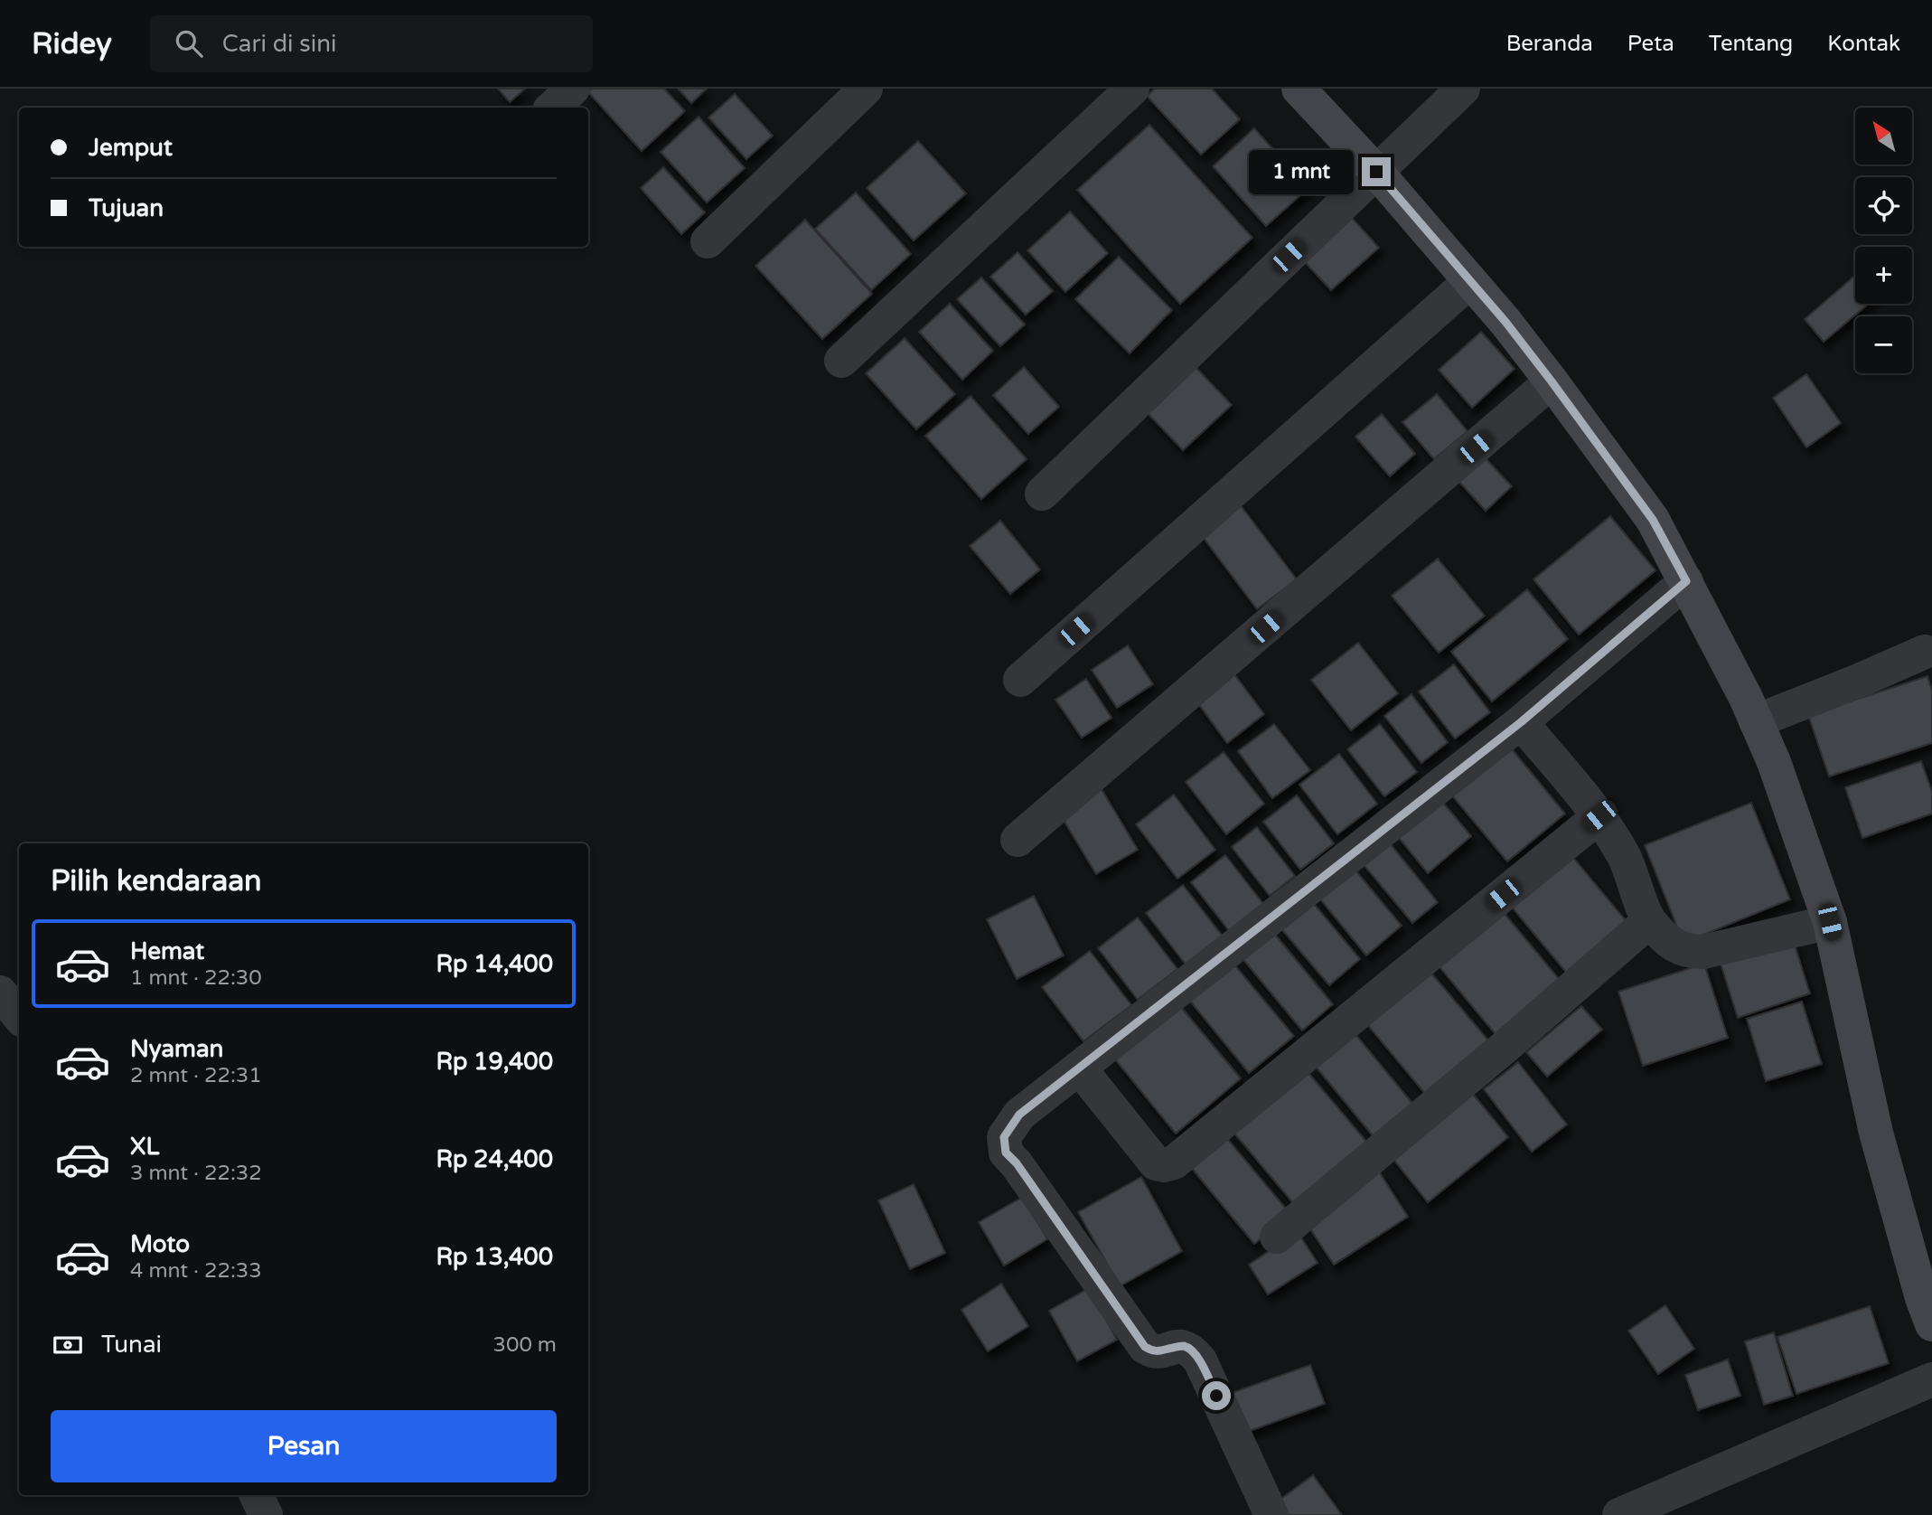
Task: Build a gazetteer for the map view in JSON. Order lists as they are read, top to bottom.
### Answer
{
  "north": "top left",
  "page": {
    "header": "Ridey",
    "search": "Cari di sini",
    "nav": [
      "Beranda",
      "Peta",
      "Tentang",
      "Kontak"
    ],
    "map_buttons": ["+", "−"],
    "banner": ["Jemput", "Tujuan"],
    "bubble": "1 mnt",
    "heading": "Pilih kendaraan",
    "list": [
      {
        "name": "Hemat",
        "note": "1 mnt · 22:30",
        "value": "Rp 14,400"
      },
      {
        "name": "Nyaman",
        "note": "2 mnt · 22:31",
        "value": "Rp 19,400"
      },
      {
        "name": "XL",
        "note": "3 mnt · 22:32",
        "value": "Rp 24,400"
      },
      {
        "name": "Moto",
        "note": "4 mnt · 22:33",
        "value": "Rp 13,400"
      }
    ],
    "pay": ["Tunai", "300 m"],
    "buttons": "Pesan"
  }
}
